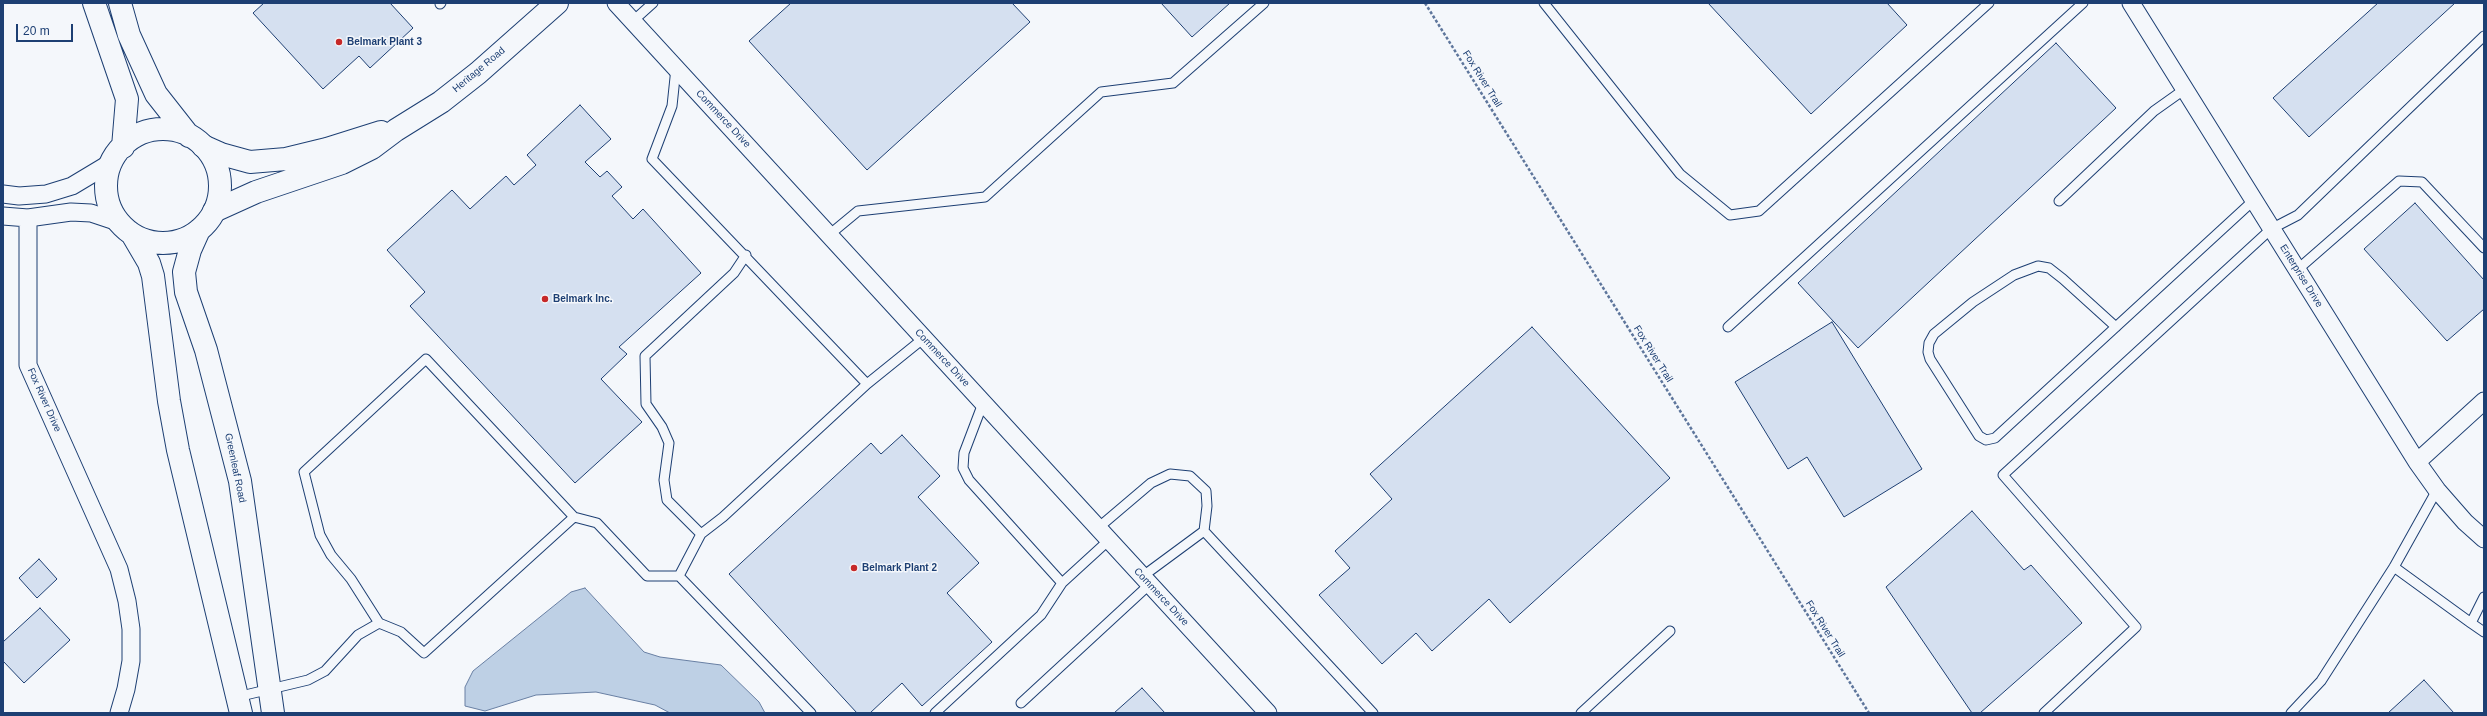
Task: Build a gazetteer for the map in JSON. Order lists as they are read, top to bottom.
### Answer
{
  "streets": {
    "main road": ["Heritage Road", "Greenleaf Road"],
    "street": ["Commerce Drive", "Enterprise Drive", "Fox River Drive"],
    "path": ["Fox River Trail"]
  },
  "crossings": [
    ["Heritage Road", "Greenleaf Road"]
  ],
  "places": ["Belmark Plant 3", "Belmark Inc.", "Belmark Plant 2"],
  "scale_bar": "20 m"
}
